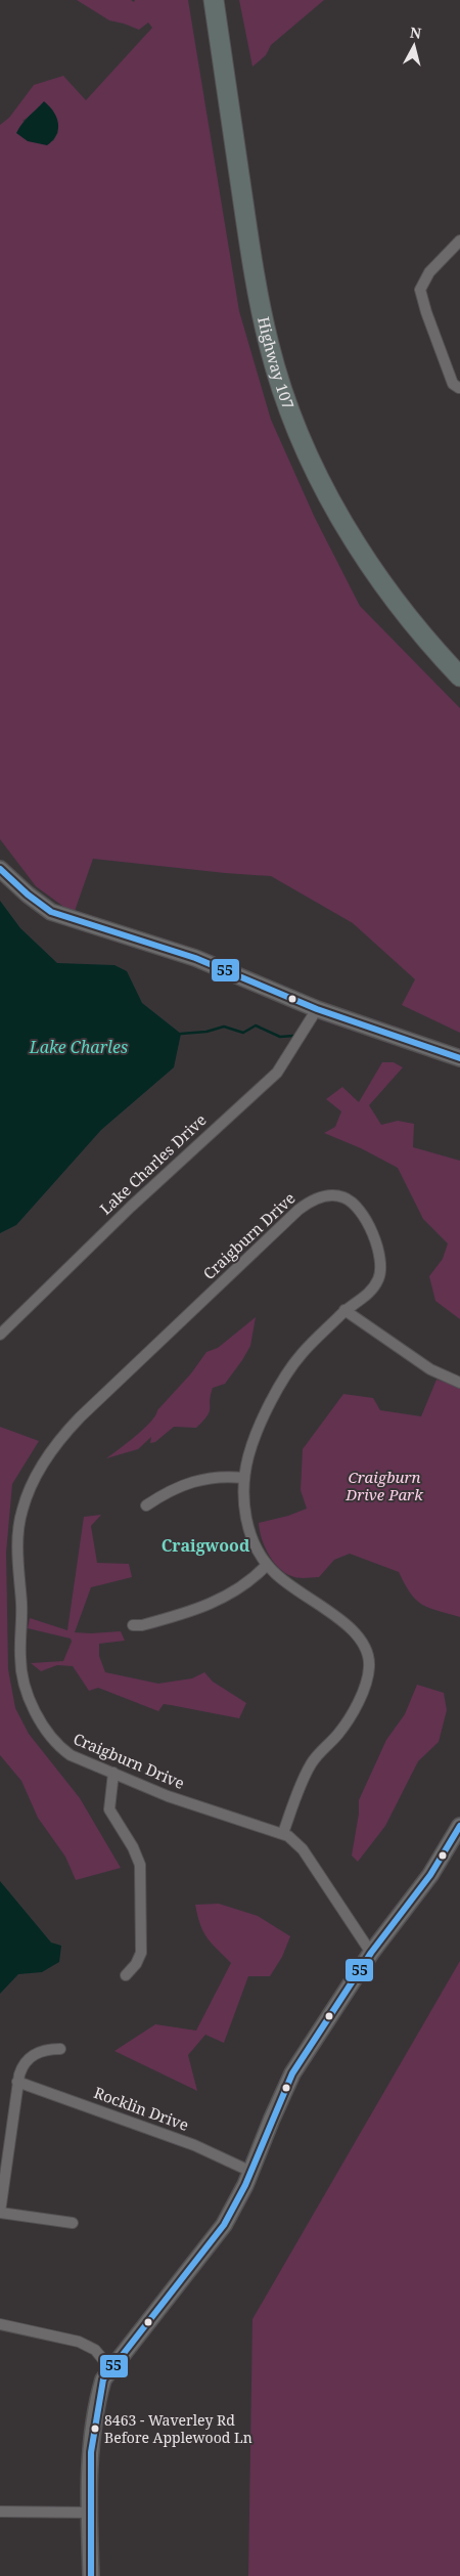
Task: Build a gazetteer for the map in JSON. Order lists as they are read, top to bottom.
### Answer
{
  "streets": {
    "highway": ["Highway 107"],
    "street": ["Lake Charles Drive", "Craigburn Drive", "Rocklin Drive"]
  },
  "districts": ["Craigwood"],
  "water": ["Lake Charles"],
  "parks": ["Craigburn Drive Park"],
  "places": ["8463 - Waverley Rd Before Applewood Ln"],
  "lines": ["transit line 55"],
  "north": "top"
}
